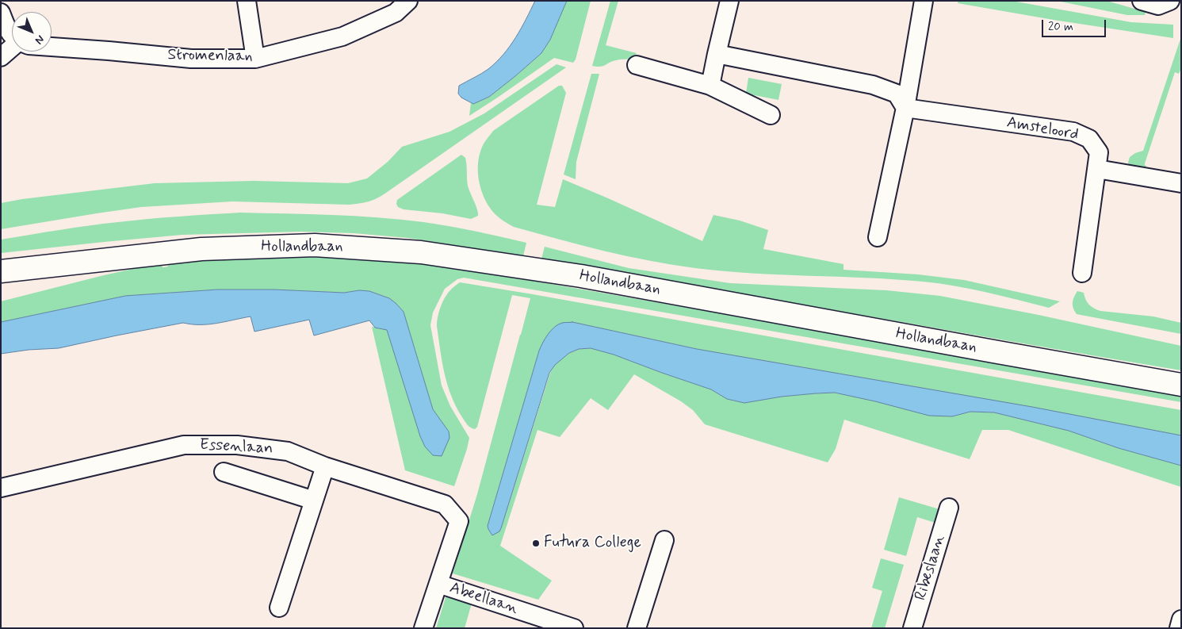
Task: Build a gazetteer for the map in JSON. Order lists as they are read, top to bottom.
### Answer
{
  "streets": {
    "main road": ["Hollandbaan"],
    "street": [
      "Stromenlaan",
      "Amsteloord",
      "Essenlaan",
      "Ribeslaan",
      "Abeellaan"
    ]
  },
  "crossings": [
    ["Essenlaan", "Abeellaan"]
  ],
  "places": ["Futura College"],
  "scale_bar": "20 m",
  "north": "bottom right"
}
